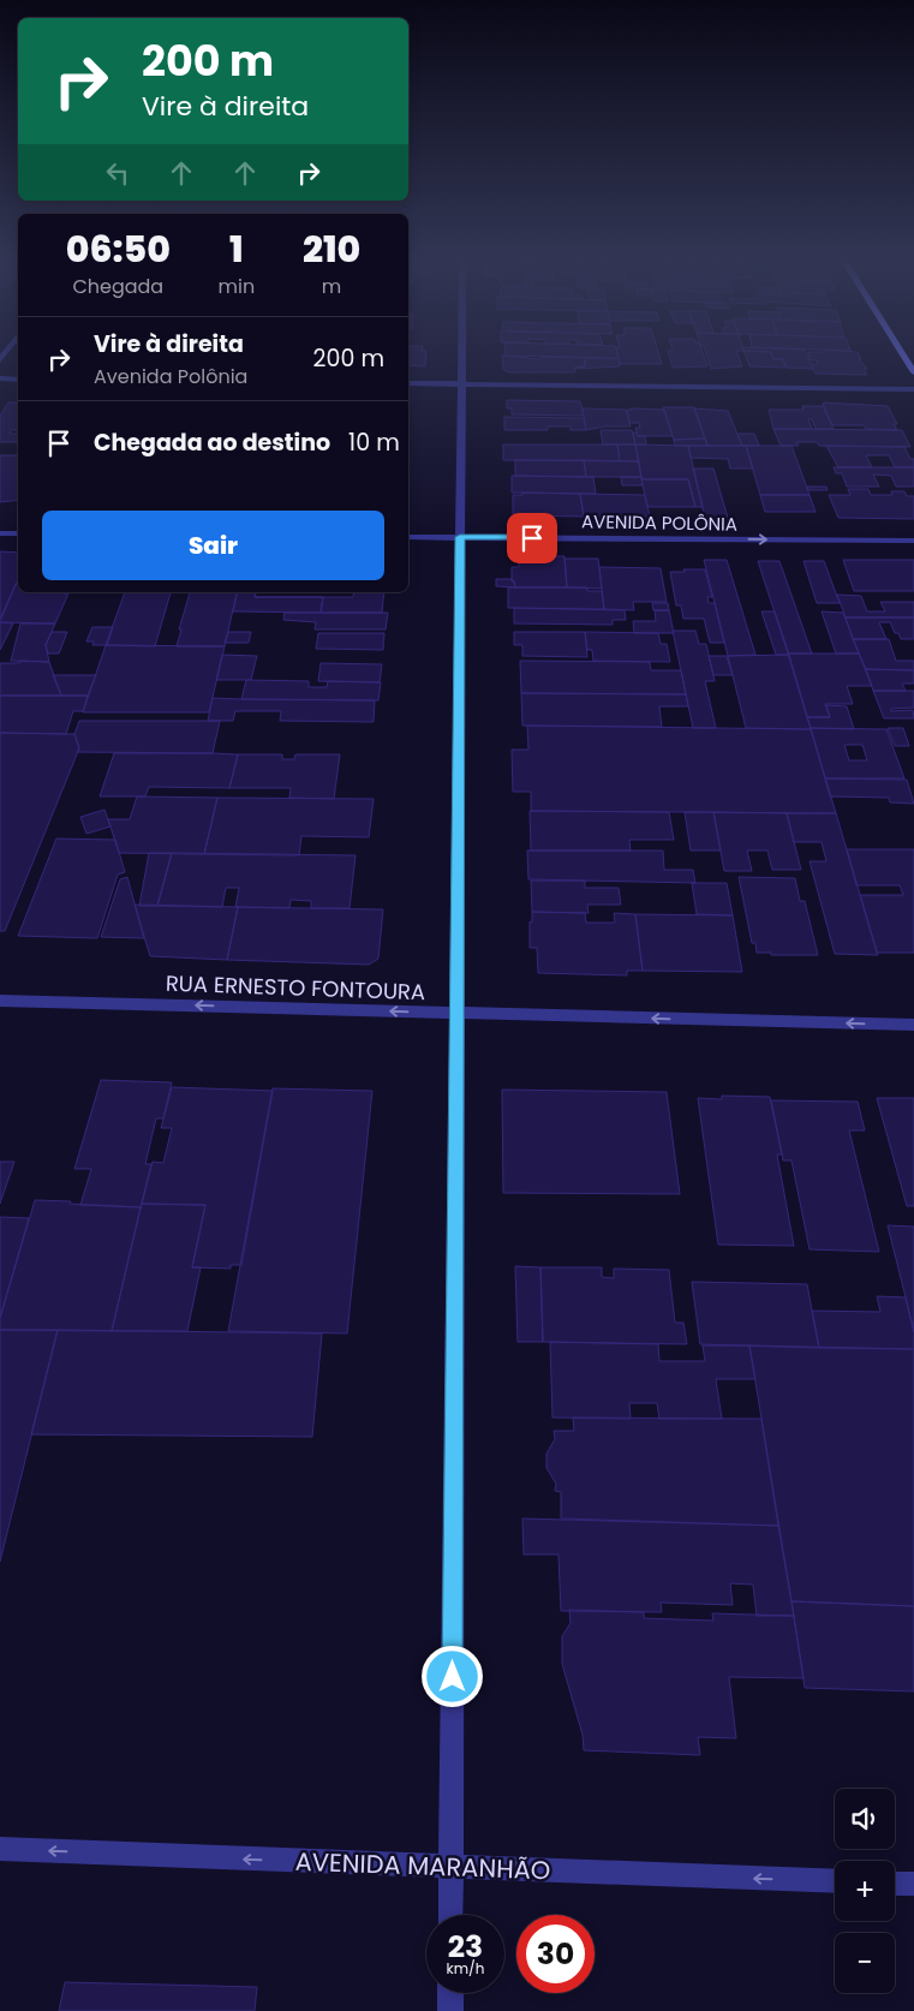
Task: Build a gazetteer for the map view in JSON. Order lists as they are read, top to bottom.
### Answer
{
  "streets": {
    "street": ["AVENIDA POLÔNIA", "RUA ERNESTO FONTOURA", "AVENIDA MARANHÃO"]
  },
  "one_way": ["AVENIDA POLÔNIA", "RUA ERNESTO FONTOURA", "AVENIDA MARANHÃO"],
  "page": {
    "turn": ["200 m", "Vire à direita"],
    "eta": [
      "06:50",
      "Chegada",
      "1",
      "min",
      "210",
      "m"
    ],
    "list": [
      {
        "name": "Vire à direita",
        "note": "Avenida Polônia",
        "value": "200 m"
      },
      {
        "name": "Chegada ao destino",
        "value": "10 m"
      }
    ],
    "buttons": "Sair",
    "map_buttons": ["+", "−"],
    "speed": "23 km/h",
    "limit": "30"
  }
}
